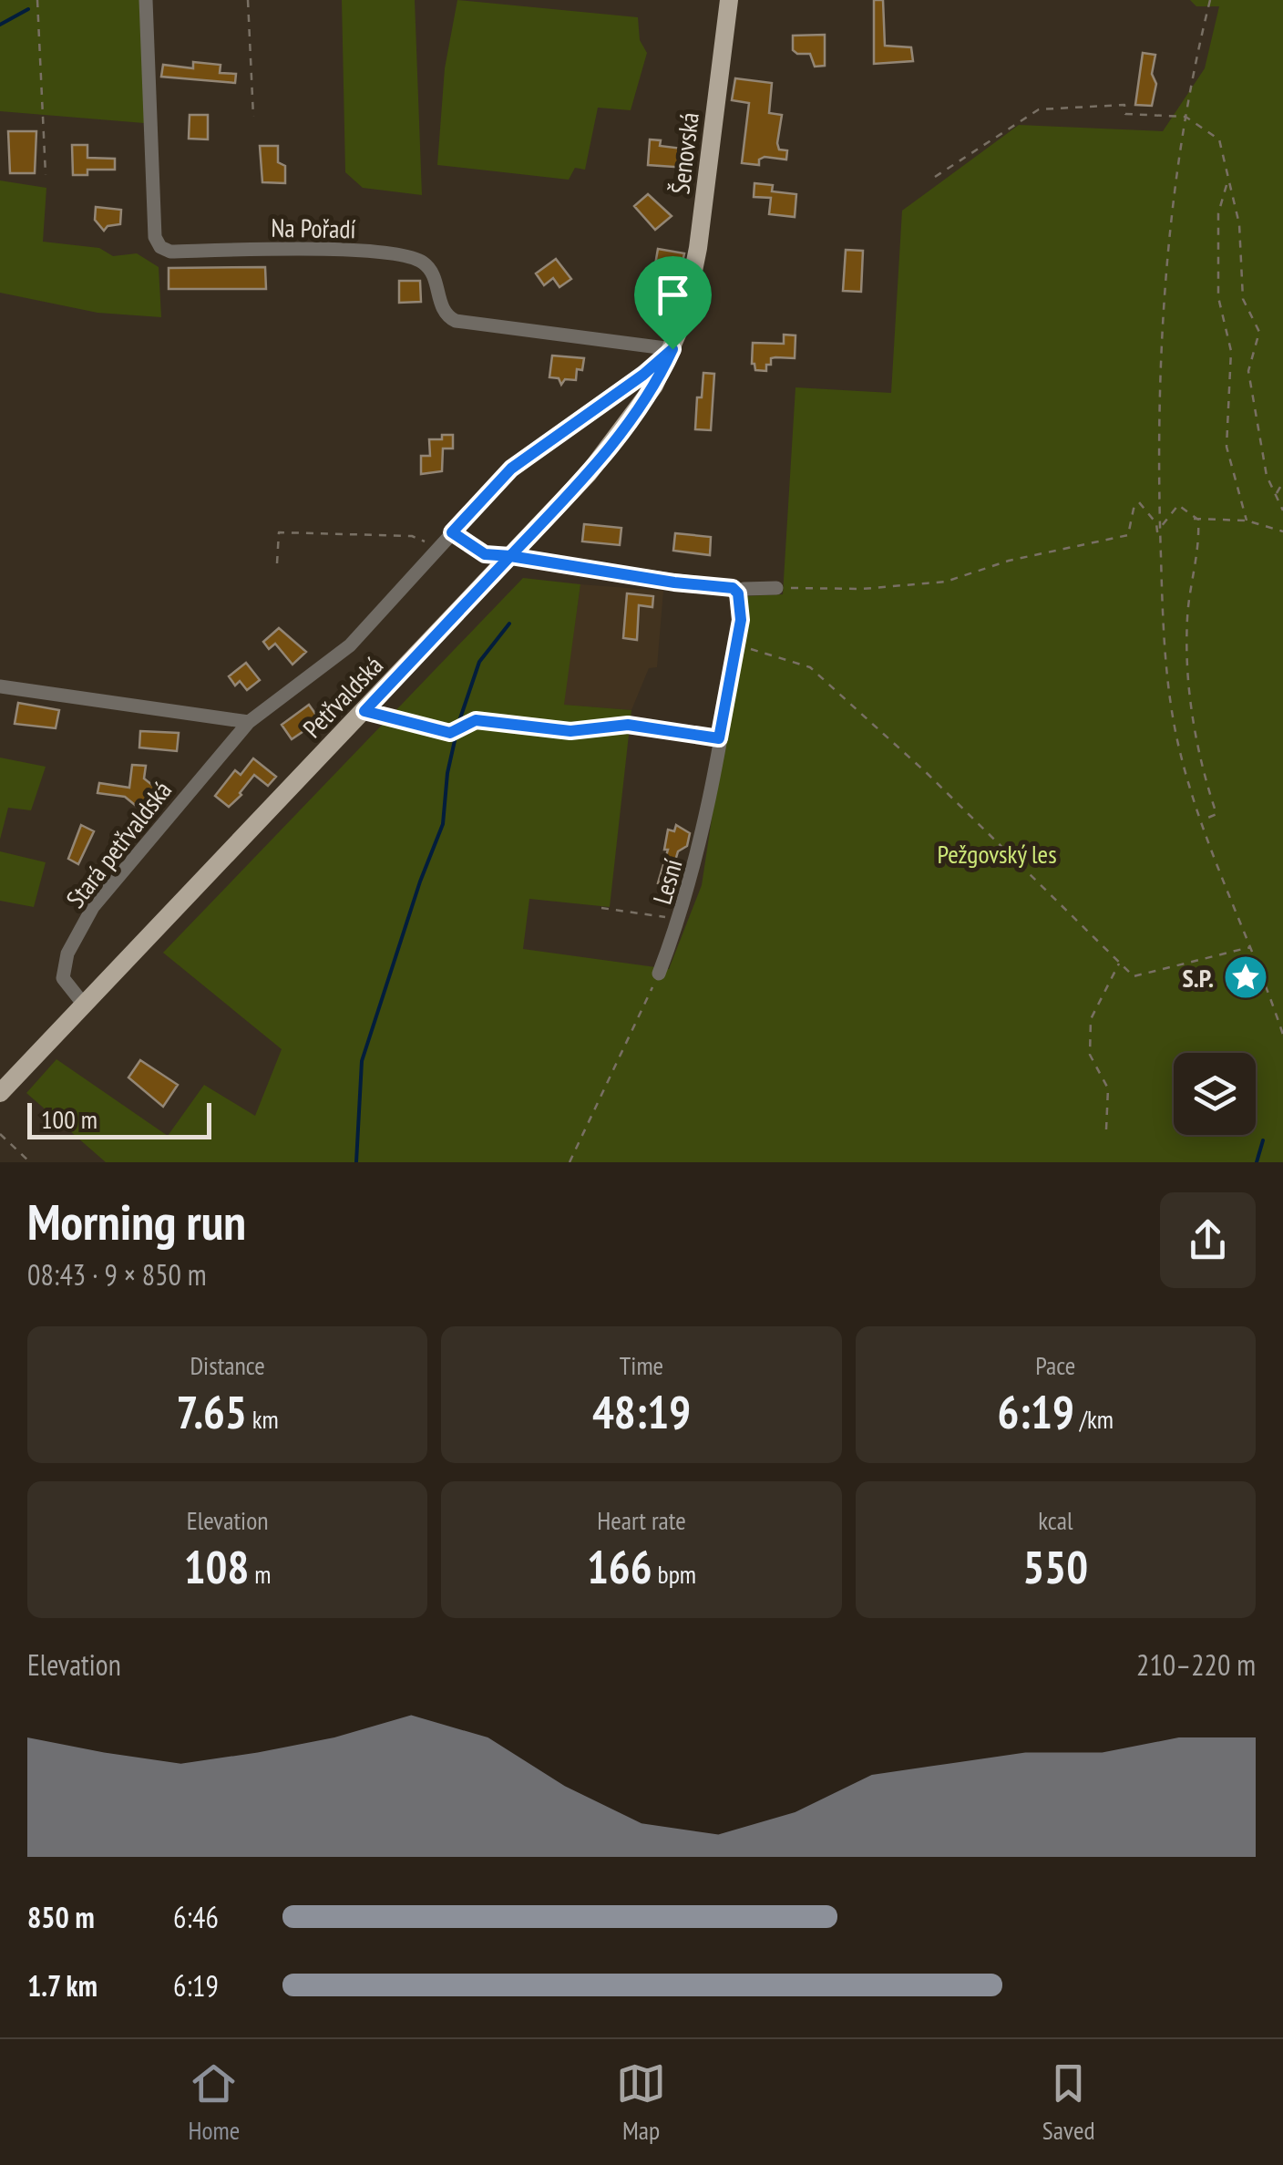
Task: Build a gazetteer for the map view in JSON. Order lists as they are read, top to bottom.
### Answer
{
  "streets": {
    "main road": ["Šenovská", "Petřvaldská"],
    "street": ["Na Pořadí", "Stará petřvaldská", "Lesní"]
  },
  "crossings": [
    ["Šenovská", "Petřvaldská"],
    ["Na Pořadí", "Petřvaldská"],
    ["Na Pořadí", "Stará petřvaldská"],
    ["Petřvaldská", "Stará petřvaldská"]
  ],
  "parks": ["Pežgovský les"],
  "places": {
    "place": ["S.P."]
  },
  "scale_bar": "100 m",
  "page": {
    "scale": "100 m",
    "heading": ["Morning run", "08:43 · 9 × 850 m"],
    "stats": [
      ["Distance", "7.65 km"],
      ["Time", "48:19"],
      ["Pace", "6:19 /km"],
      ["Elevation", "108 m"],
      ["Heart rate", "166 bpm"],
      ["kcal", "550"]
    ],
    "chart": ["Elevation", "210–220 m"],
    "list": [
      {
        "name": "850 m",
        "note": "6:46"
      },
      {
        "name": "1.7 km",
        "note": "6:19"
      }
    ],
    "tabs": ["Home", "Map", "Saved"]
  }
}
